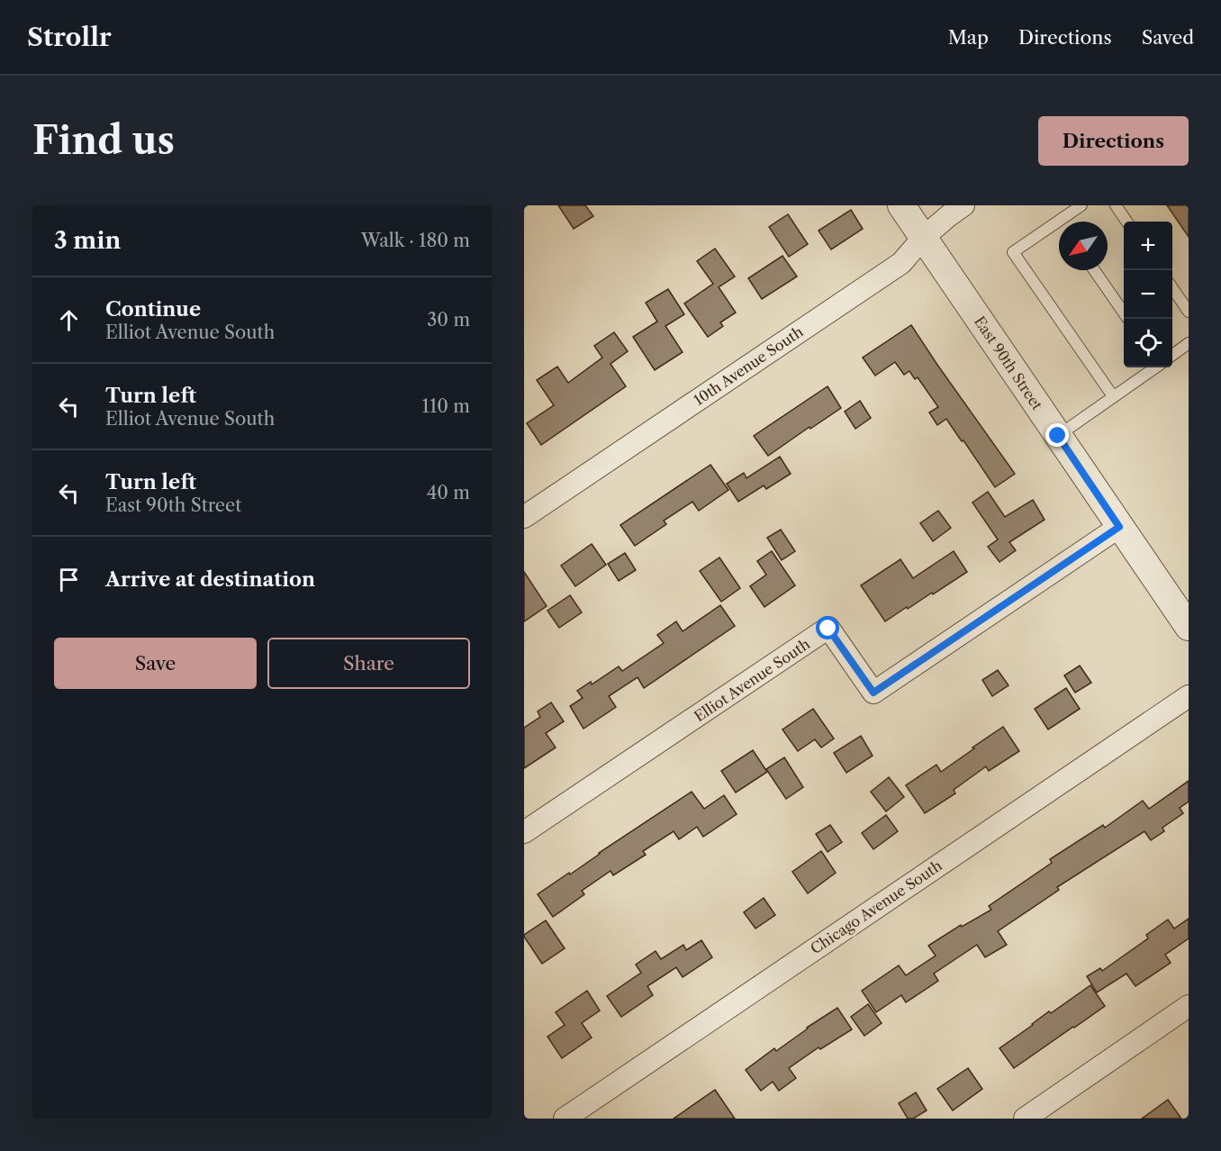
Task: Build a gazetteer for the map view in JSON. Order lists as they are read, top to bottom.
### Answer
{
  "streets": {
    "street": [
      "East 90th Street",
      "10th Avenue South",
      "Elliot Avenue South",
      "Chicago Avenue South"
    ]
  },
  "crossings": [
    ["East 90th Street", "10th Avenue South"],
    ["East 90th Street", "Elliot Avenue South"]
  ],
  "north": "bottom left",
  "page": {
    "header": "Strollr",
    "nav": ["Map", "Directions", "Saved"],
    "buttons": [
      "Directions",
      ["Save", "Share"]
    ],
    "title": "Find us",
    "heading": ["3 min", "Walk · 180 m"],
    "map_buttons": ["+", "−"],
    "list": [
      ["Continue", "Elliot Avenue South", "30 m"],
      ["Turn left", "Elliot Avenue South", "110 m"],
      ["Turn left", "East 90th Street", "40 m"],
      "Arrive at destination"
    ]
  }
}
